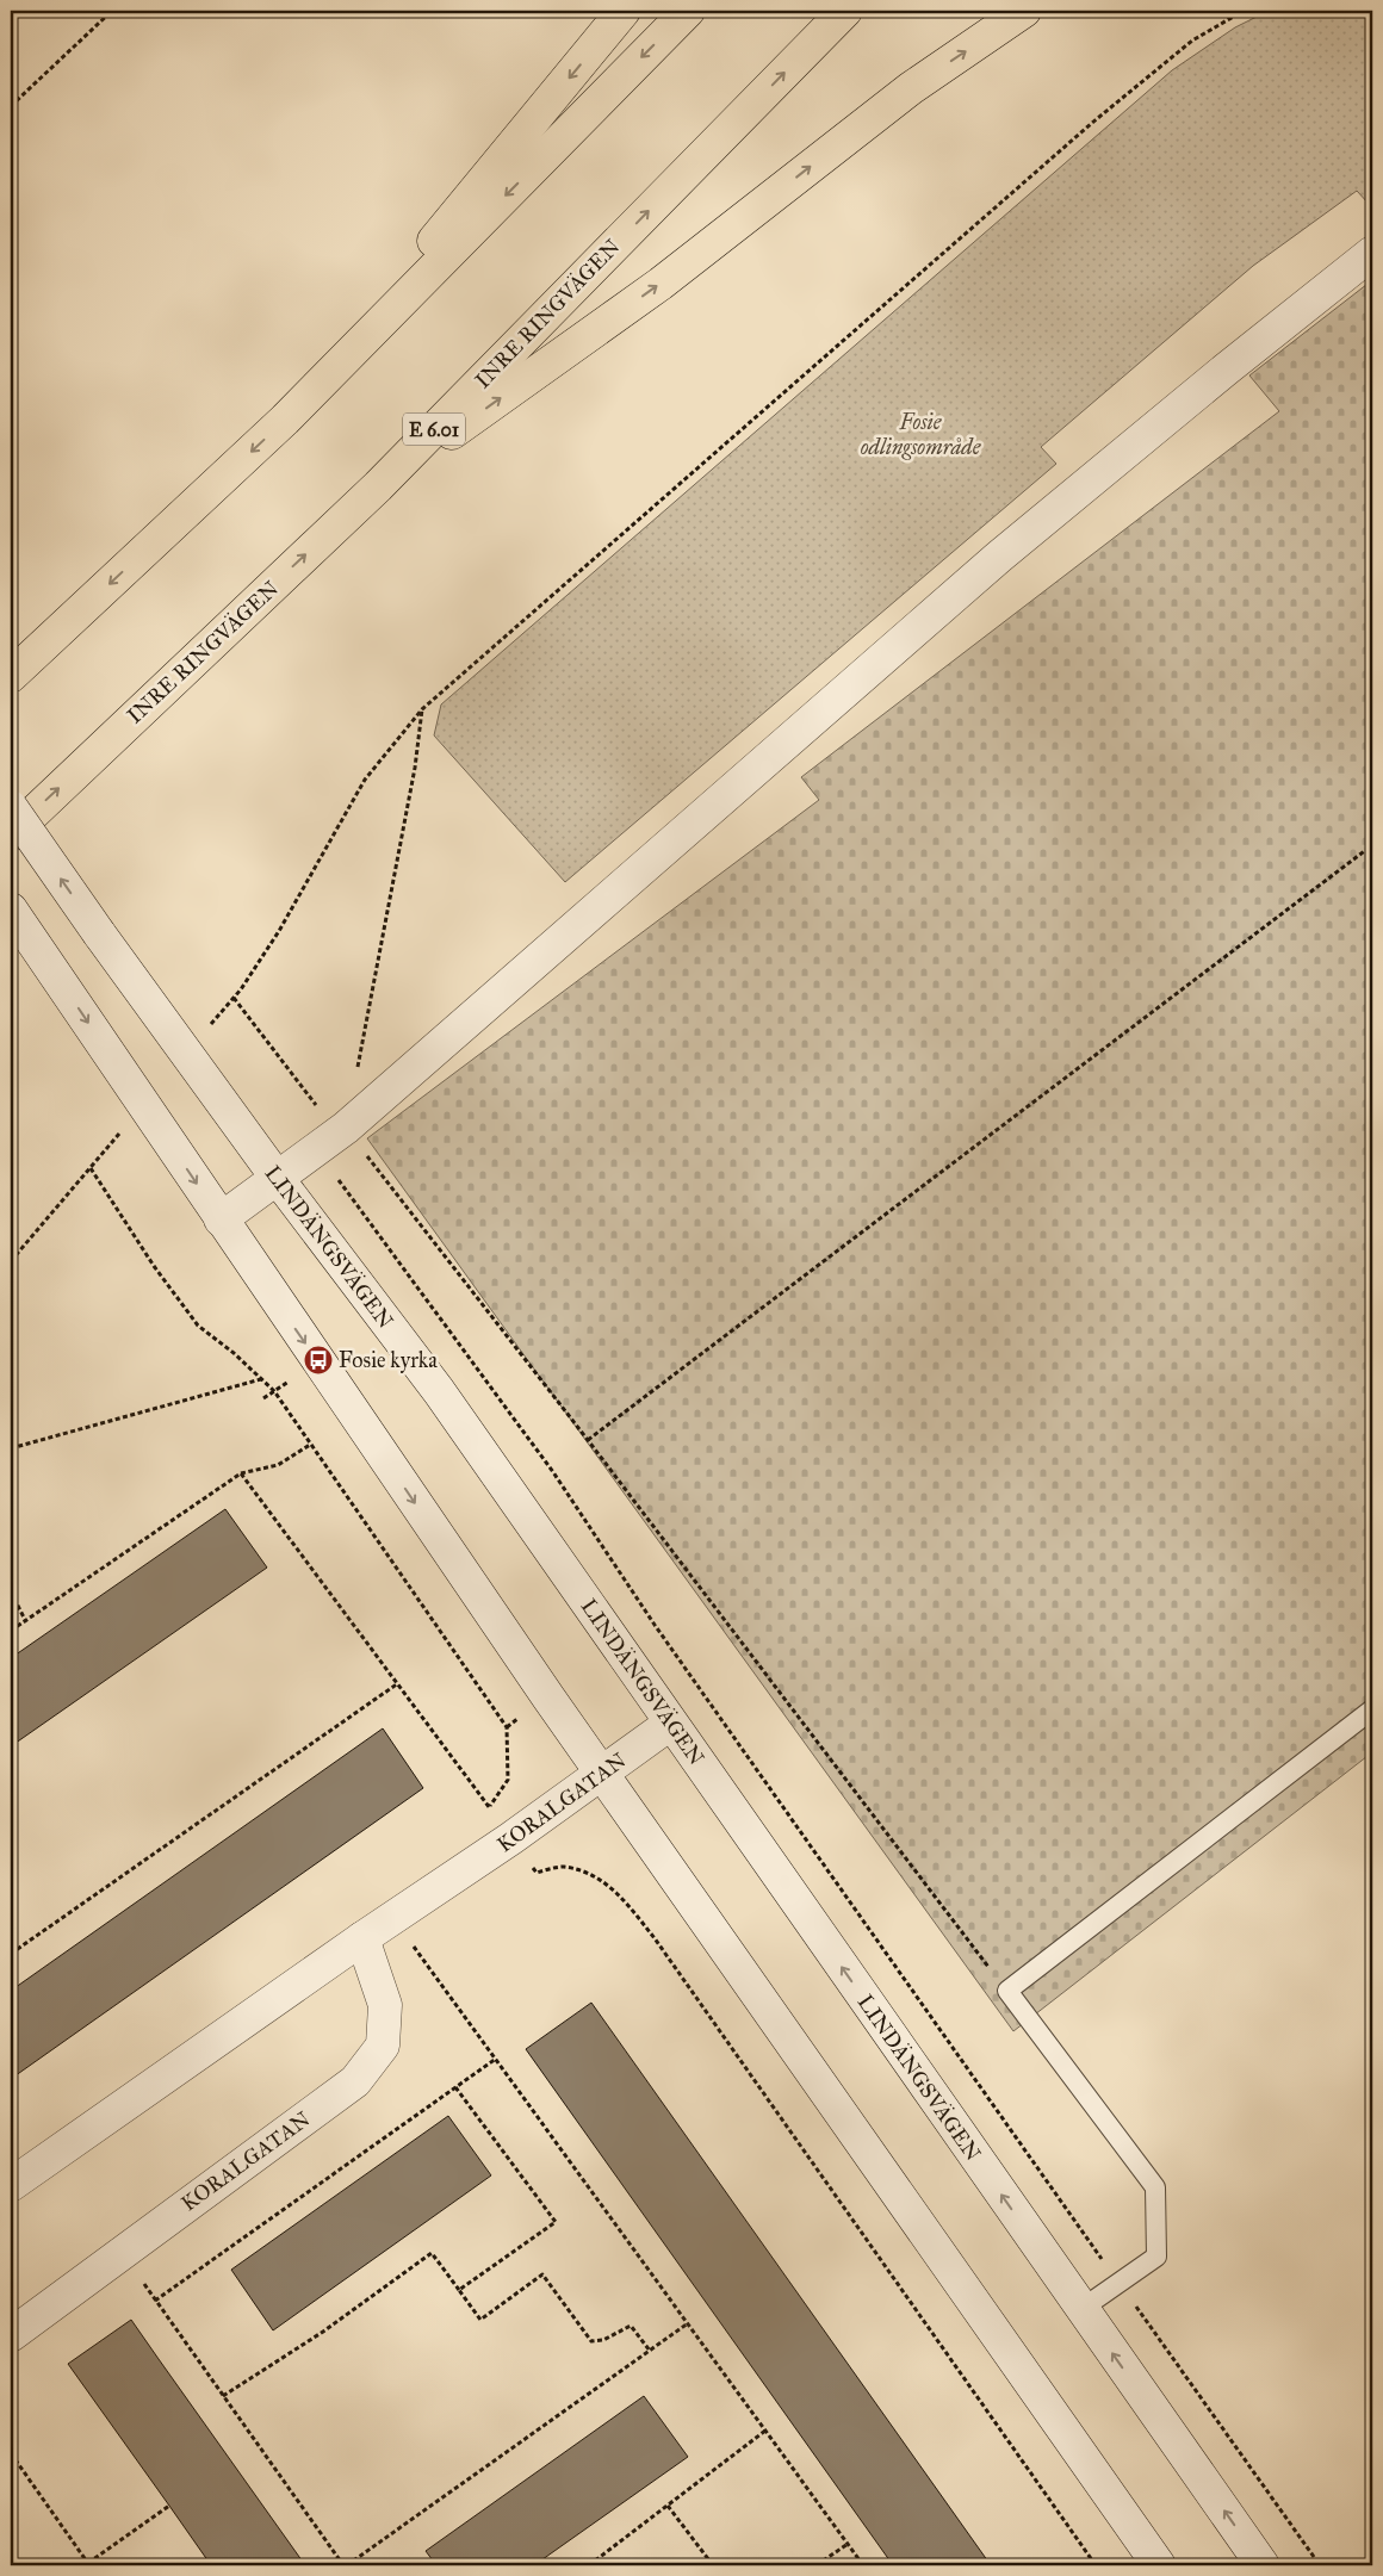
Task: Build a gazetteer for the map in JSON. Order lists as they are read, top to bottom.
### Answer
{
  "streets": {
    "highway": ["INRE RINGVÄGEN", "E 6.01"],
    "street": ["LINDÄNGSVÄGEN", "KORALGATAN"]
  },
  "crossings": [
    ["LINDÄNGSVÄGEN", "KORALGATAN"]
  ],
  "parks": ["Fosie odlingsområde"],
  "places": {
    "bus stop": ["Fosie kyrka"]
  }
}
